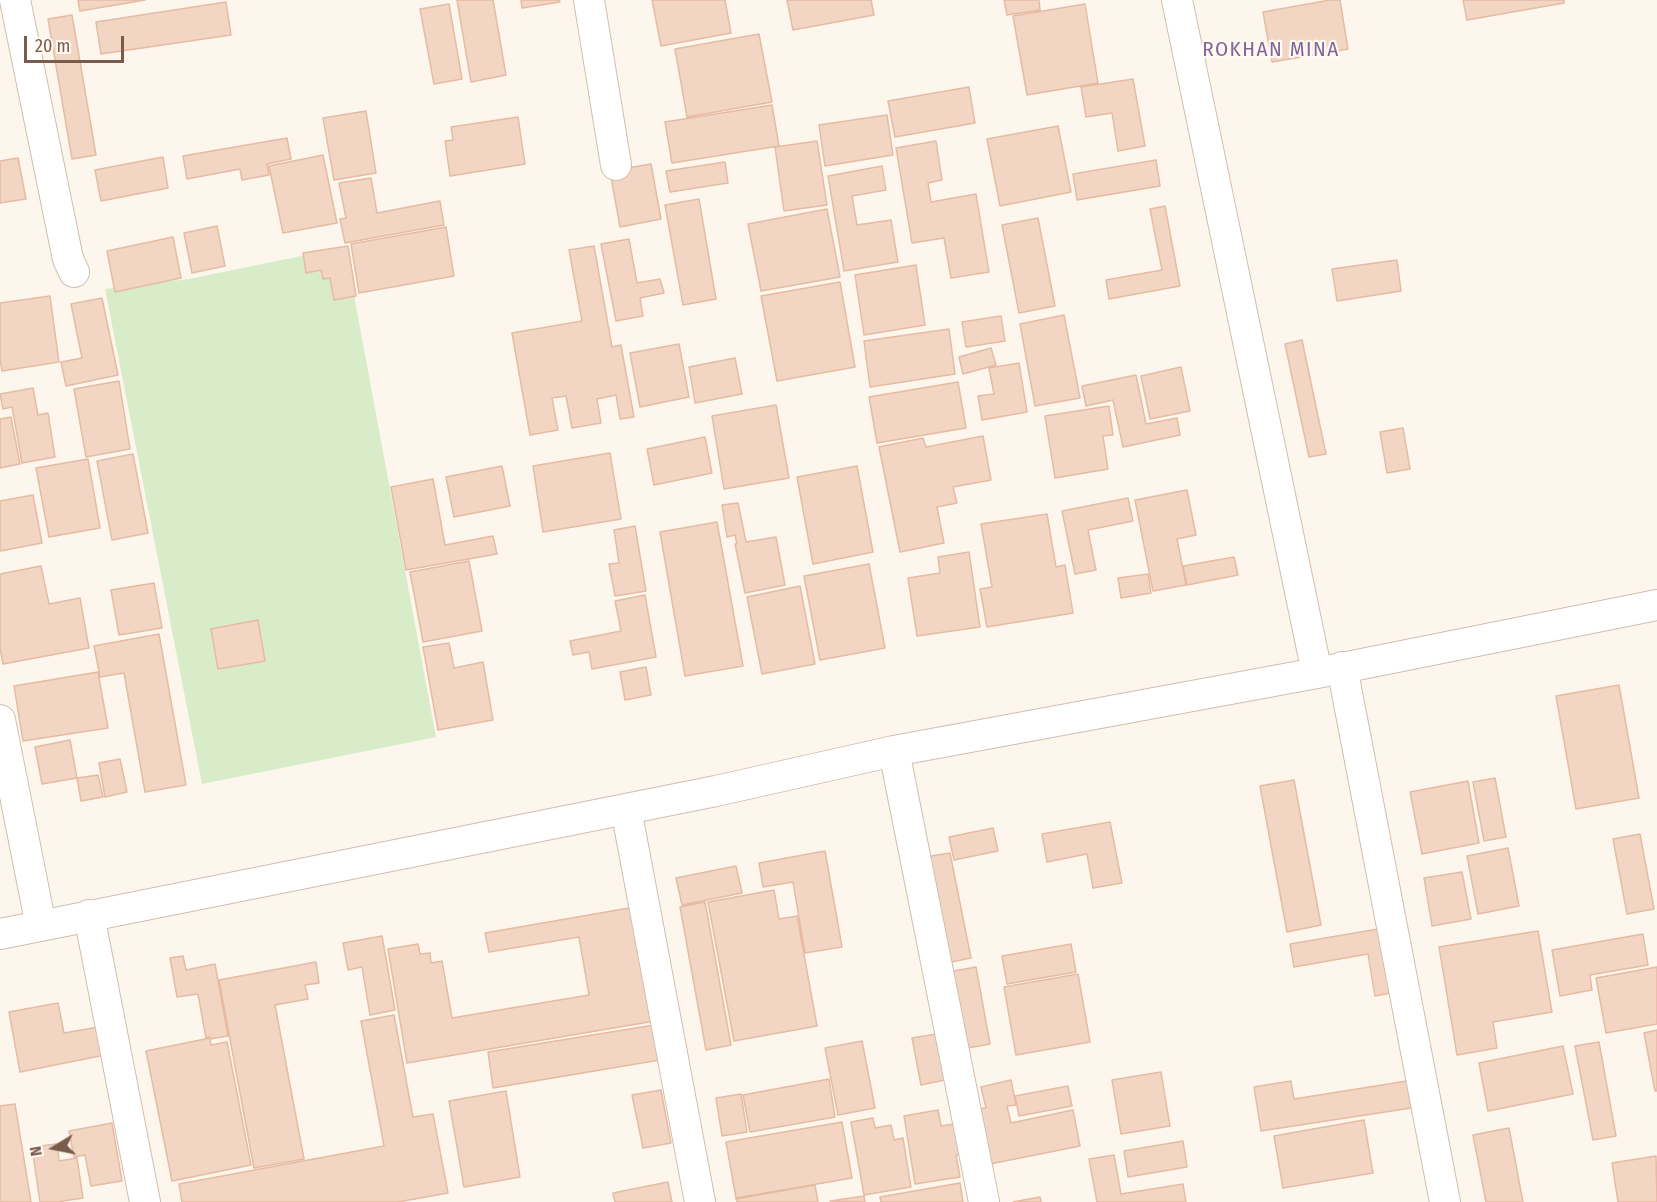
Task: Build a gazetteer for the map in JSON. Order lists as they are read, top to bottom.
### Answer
{
  "districts": ["ROKHAN MINA"],
  "scale_bar": "20 m",
  "north": "left"
}
